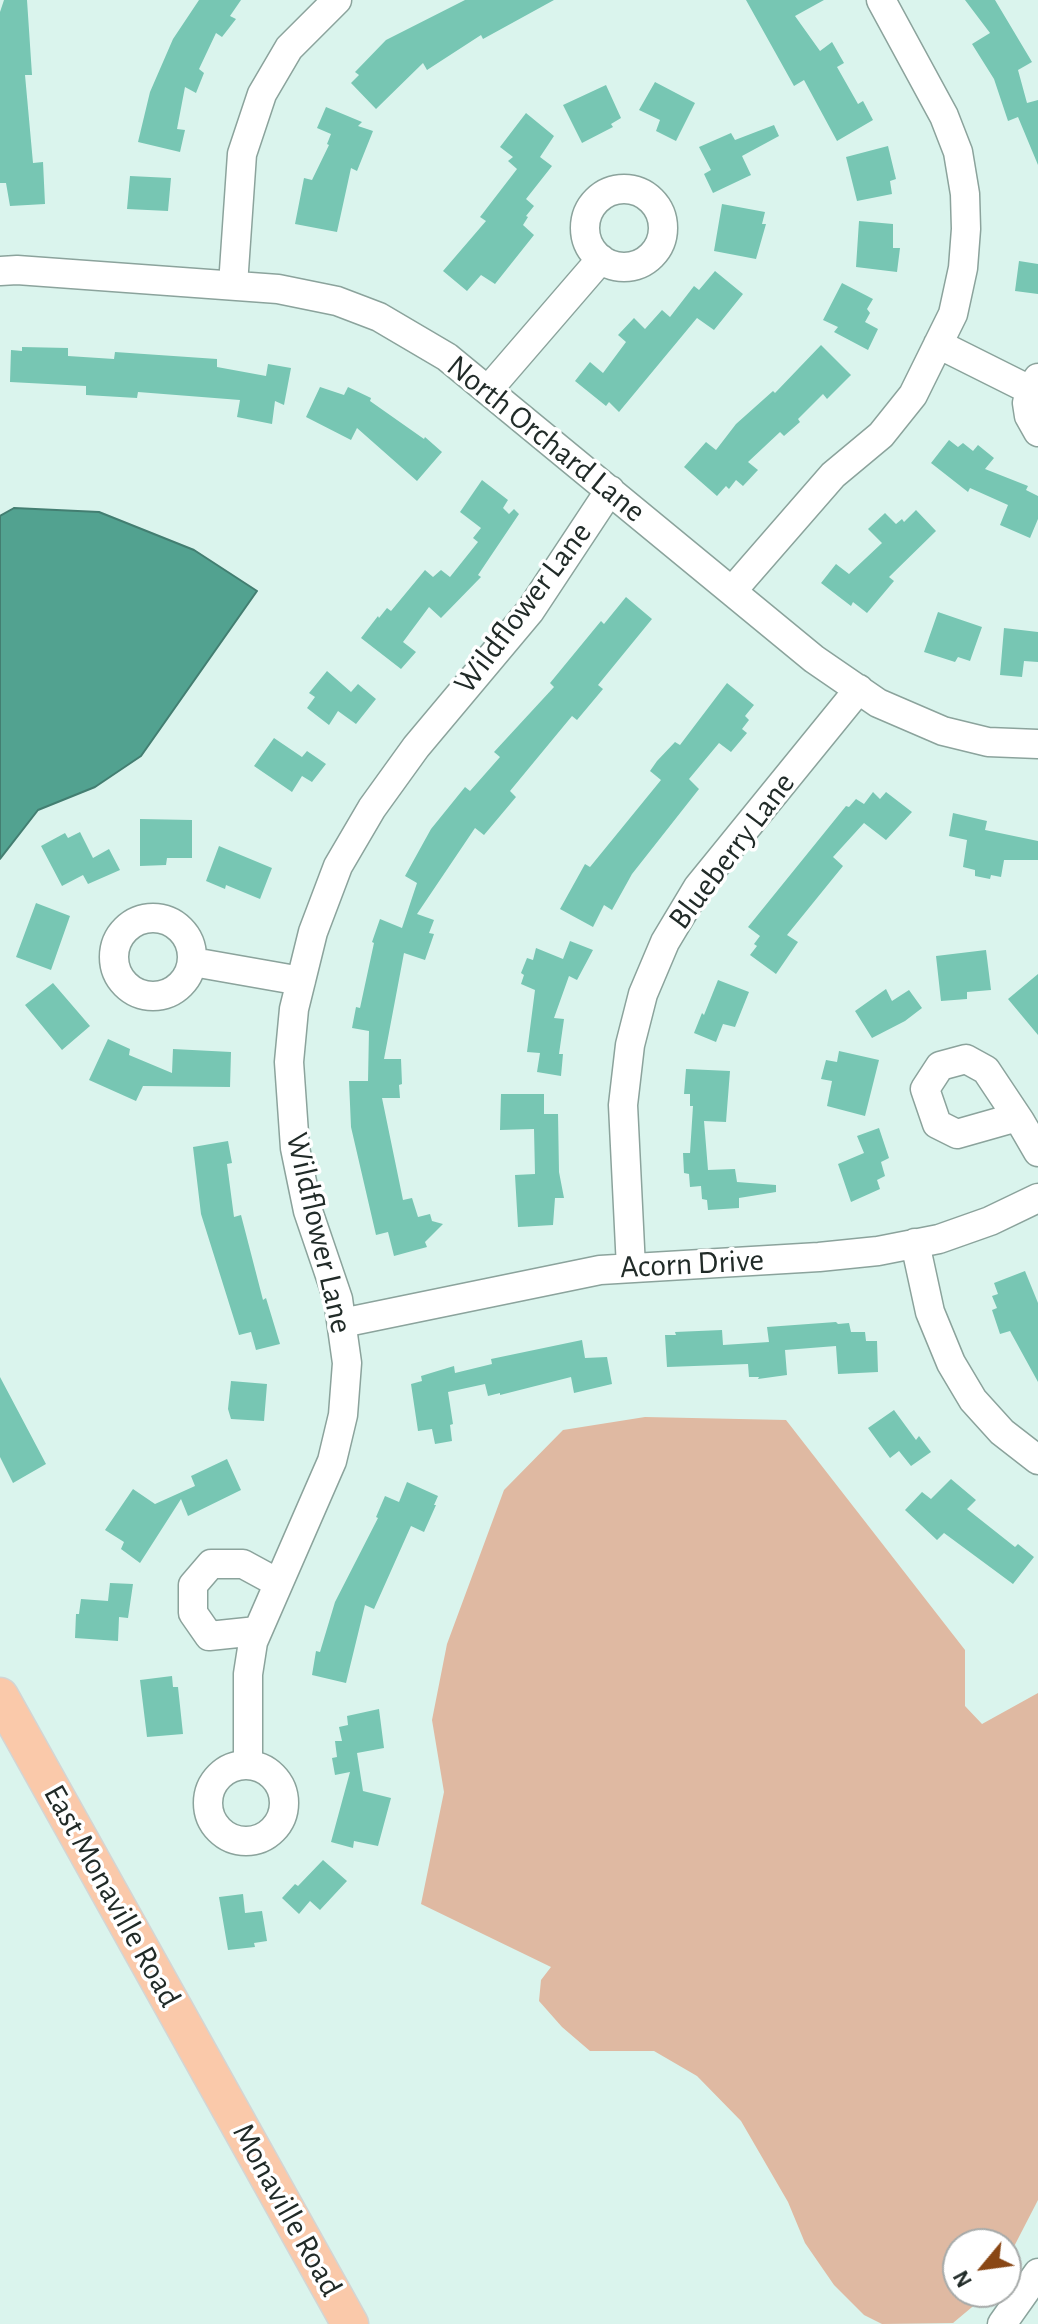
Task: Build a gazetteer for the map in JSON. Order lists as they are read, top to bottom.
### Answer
{
  "streets": {
    "main road": ["East Monaville Road", "Monaville Road"],
    "street": [
      "North Orchard Lane",
      "Wildflower Lane",
      "Blueberry Lane",
      "Acorn Drive"
    ]
  },
  "crossings": [
    ["North Orchard Lane", "Wildflower Lane"],
    ["North Orchard Lane", "Blueberry Lane"],
    ["Wildflower Lane", "Acorn Drive"],
    ["Blueberry Lane", "Acorn Drive"],
    ["East Monaville Road", "Monaville Road"]
  ],
  "north": "bottom left"
}
